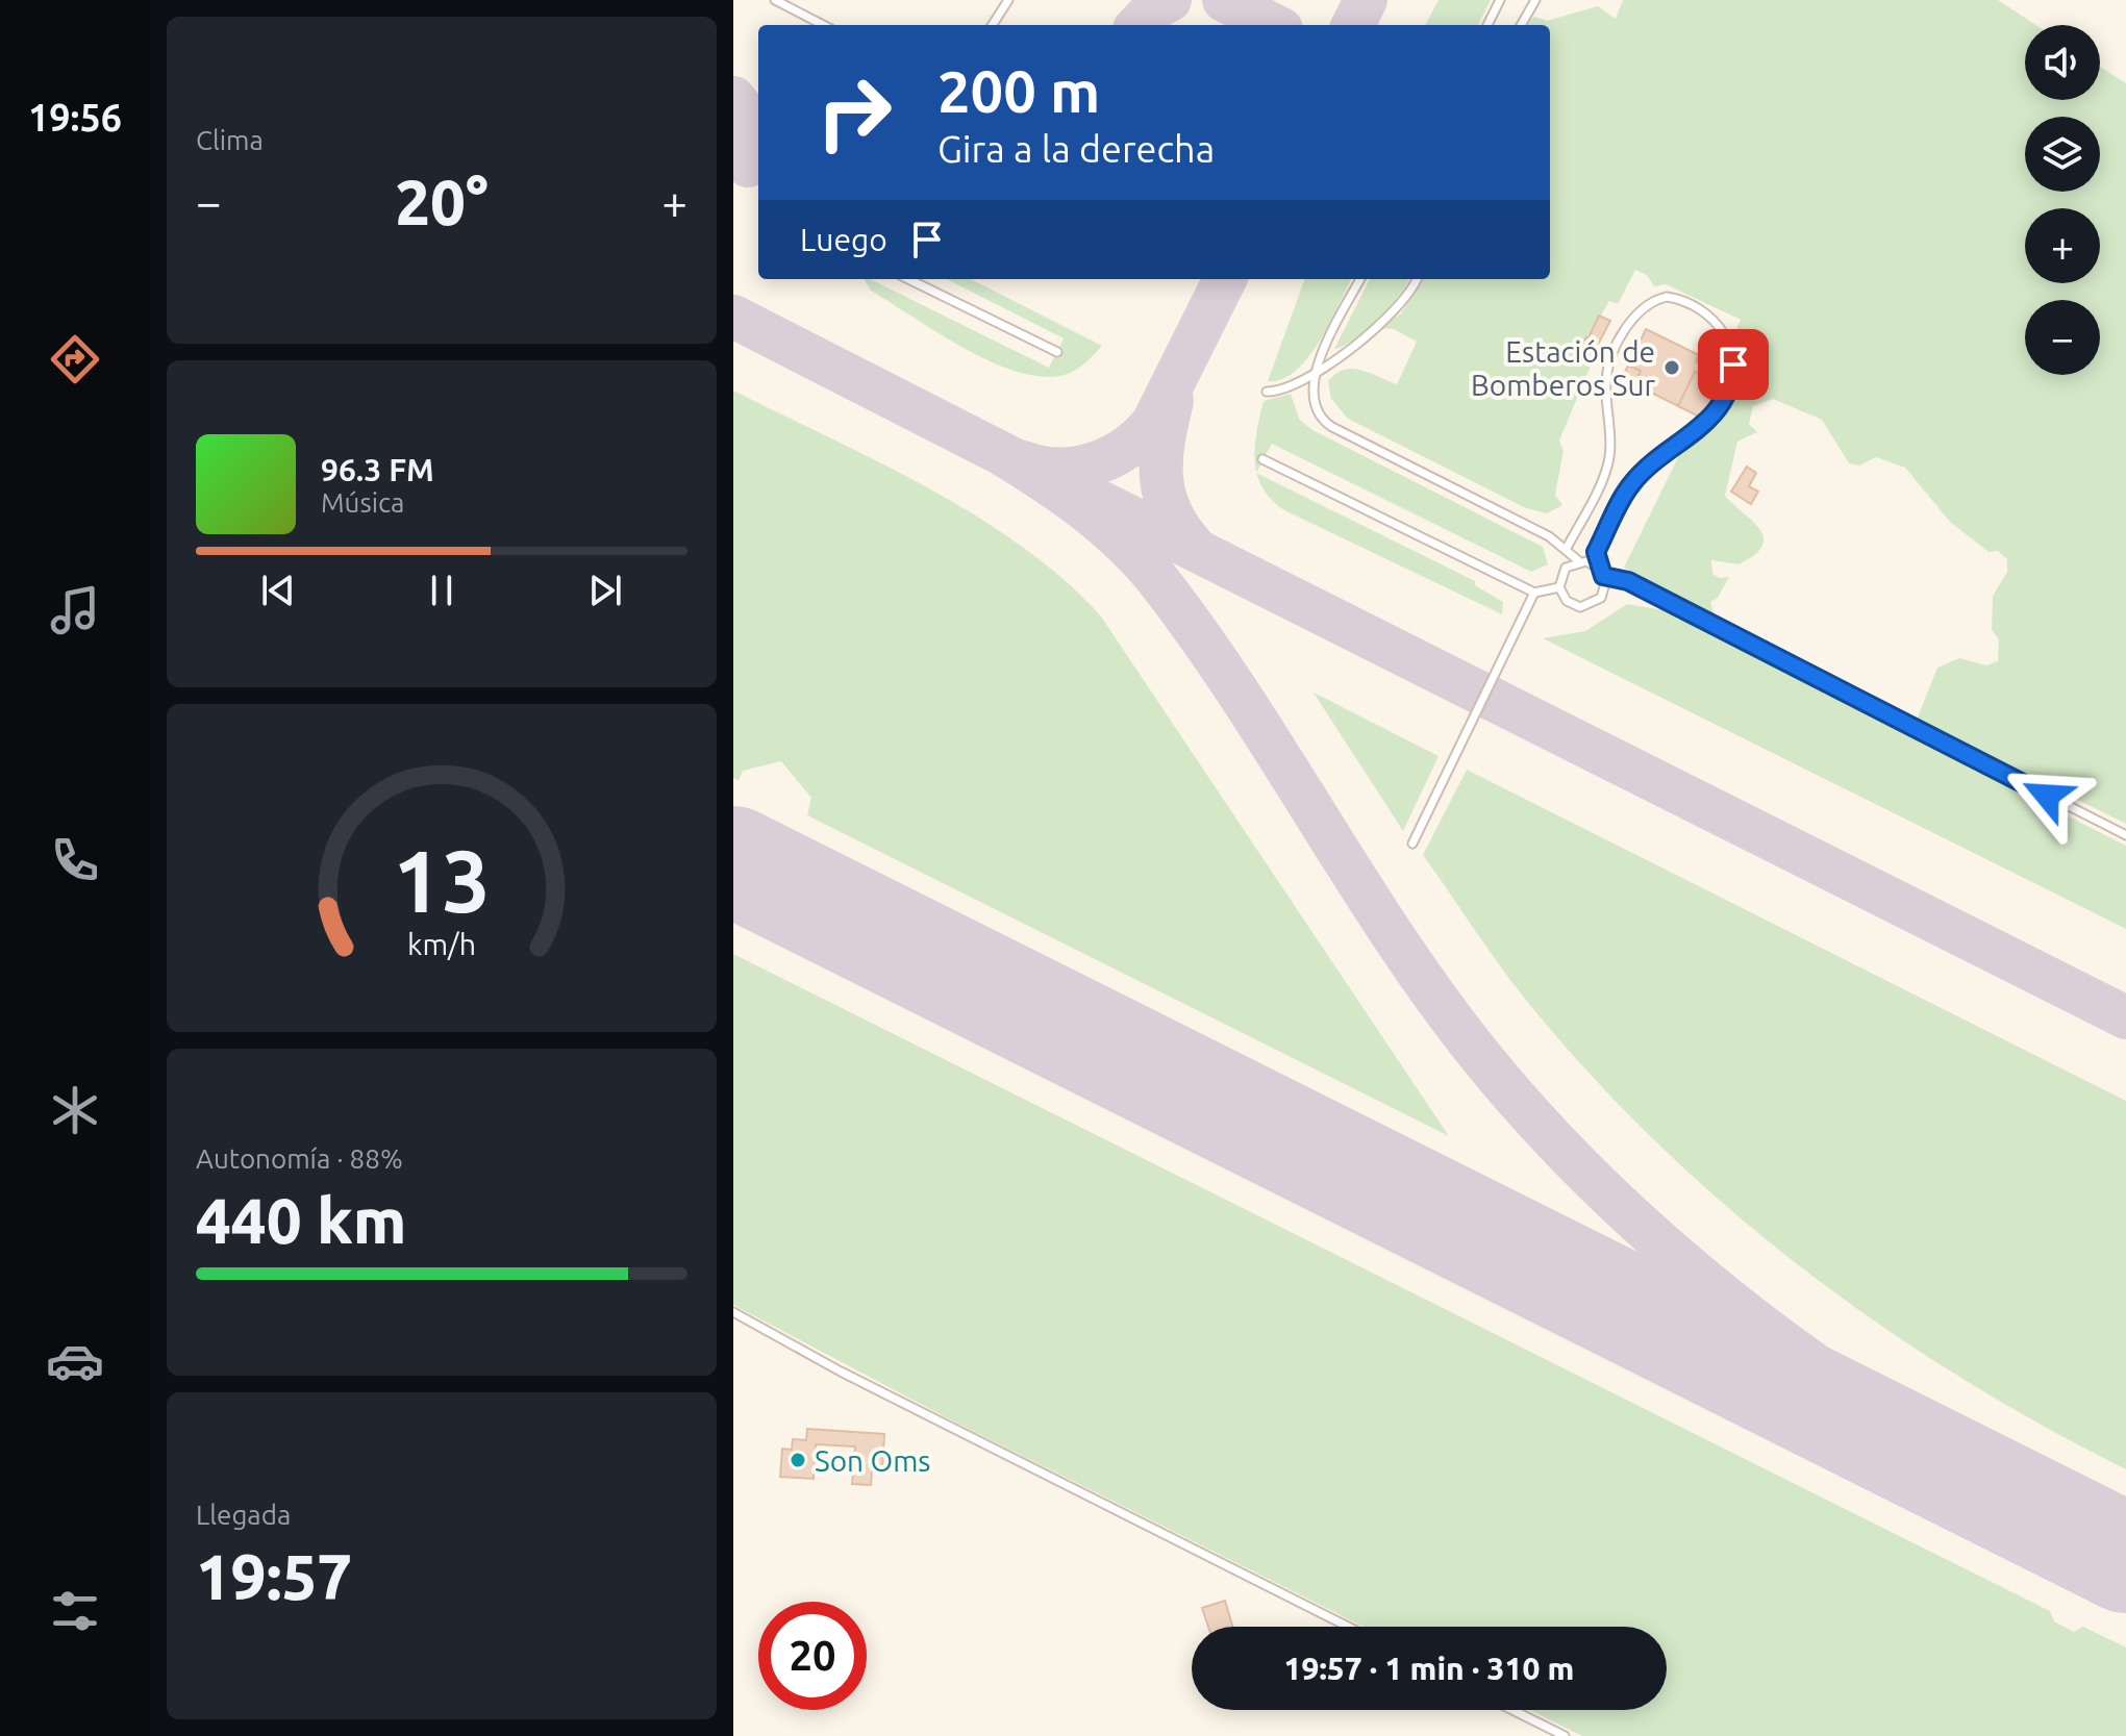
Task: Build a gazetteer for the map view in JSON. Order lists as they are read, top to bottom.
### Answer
{
  "places": ["Estación de Bomberos Sur", "Son Oms"],
  "page": {
    "tabs": "19:56",
    "tile": [
      "Clima",
      ["Autonomía · 88%", "440 km"],
      ["Llegada", "19:57"]
    ],
    "map_buttons": ["+", "−"],
    "turn": ["200 m", "Gira a la derecha"],
    "heat": ["−", "20°", "+"],
    "then": "Luego",
    "song": ["96.3 FM", "Música"],
    "limit": "20",
    "trip": "19:57 · 1 min · 310 m",
    "gauge": ["13", "km/h"]
  }
}
